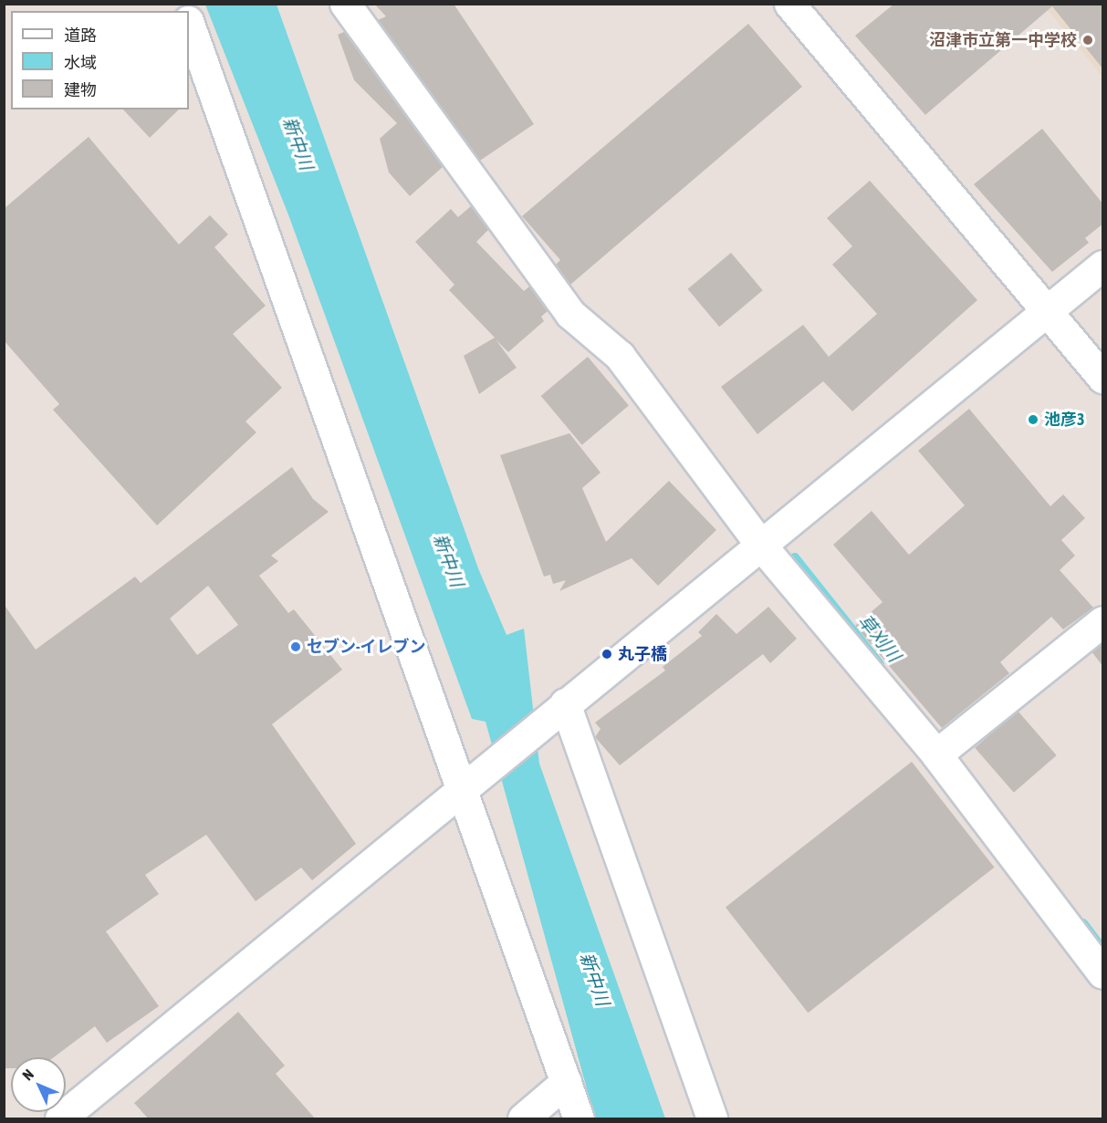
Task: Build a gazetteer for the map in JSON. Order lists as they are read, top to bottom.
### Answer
{
  "water": ["新中川", "草刈川"],
  "places": [
    "沼津市立第一中学校",
    "池彦3",
    "セブン-イレブン",
    "丸子橋"
  ],
  "legend": ["道路", "水域", "建物"],
  "north": "top left"
}
